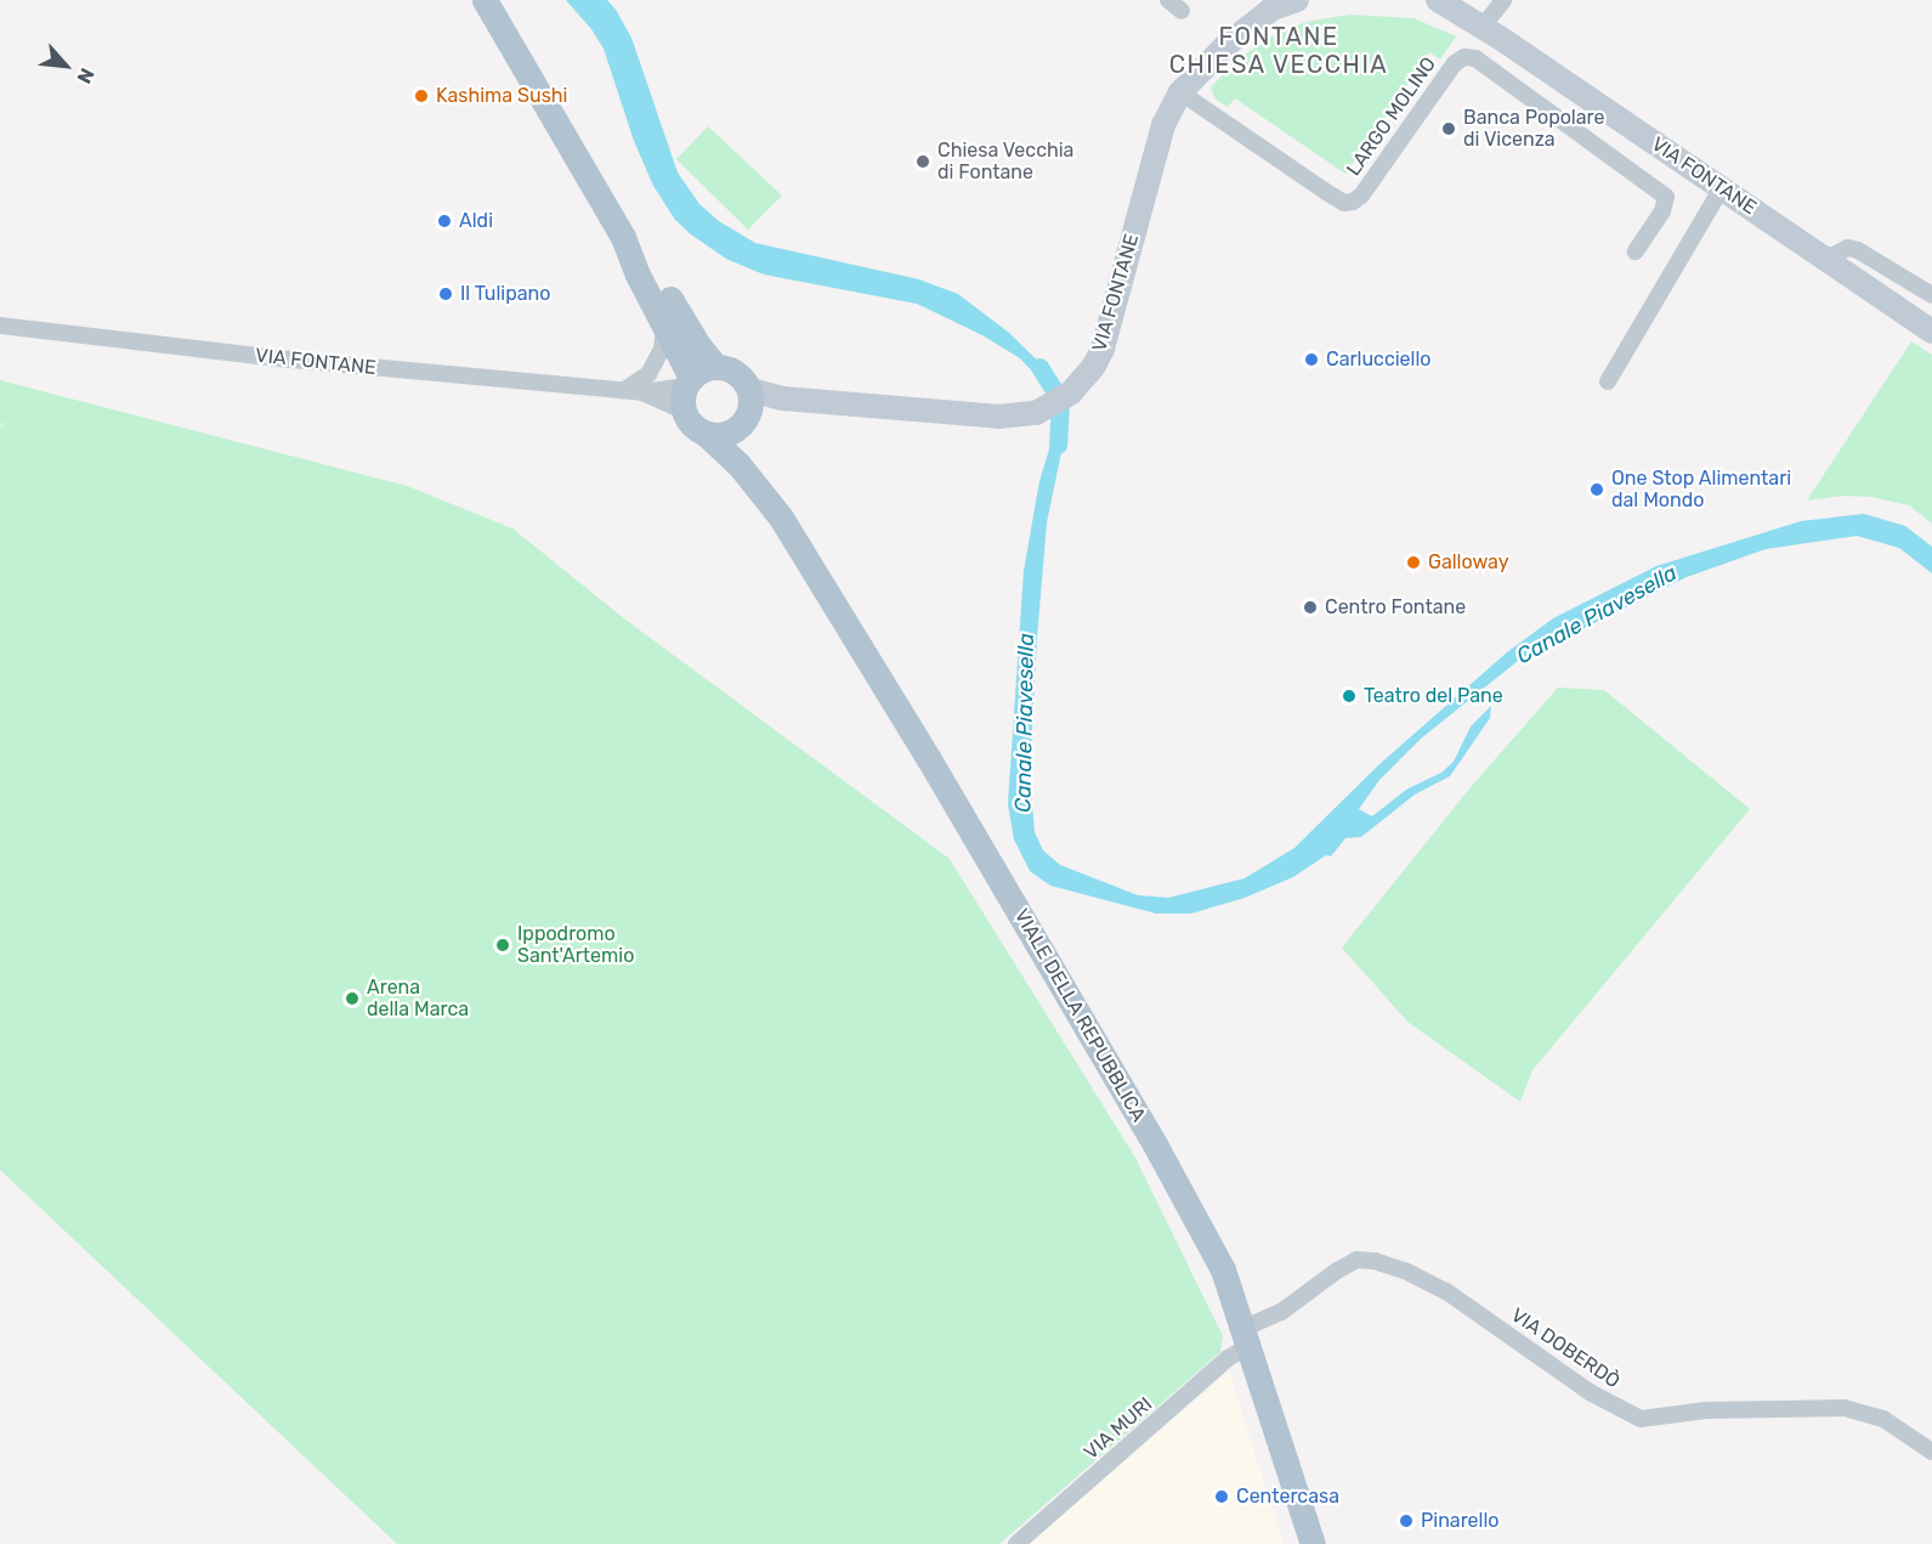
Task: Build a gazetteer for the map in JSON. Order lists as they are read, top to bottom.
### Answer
{
  "streets": {
    "main road": ["VIALE DELLA REPUBBLICA"],
    "street": [
      "LARGO MOLINO",
      "VIA FONTANE",
      "VIA DOBERDÒ",
      "VIA MURI"
    ]
  },
  "crossings": [
    ["LARGO MOLINO", "VIA FONTANE"],
    ["VIA FONTANE", "VIALE DELLA REPUBBLICA"],
    ["VIALE DELLA REPUBBLICA", "VIA DOBERDÒ"],
    ["VIALE DELLA REPUBBLICA", "VIA MURI"],
    ["VIA DOBERDÒ", "VIA MURI"]
  ],
  "districts": ["FONTANE CHIESA VECCHIA"],
  "water": ["Canale Piavesella"],
  "places": [
    "Kashima Sushi",
    "Banca Popolare di Vicenza",
    "Chiesa Vecchia di Fontane",
    "Aldi",
    "Il Tulipano",
    "Carlucciello",
    "One Stop Alimentari dal Mondo",
    "Galloway",
    "Centro Fontane",
    "Teatro del Pane",
    "Ippodromo Sant'Artemio",
    "Arena della Marca",
    "Centercasa",
    "Pinarello"
  ],
  "north": "bottom right"
}
